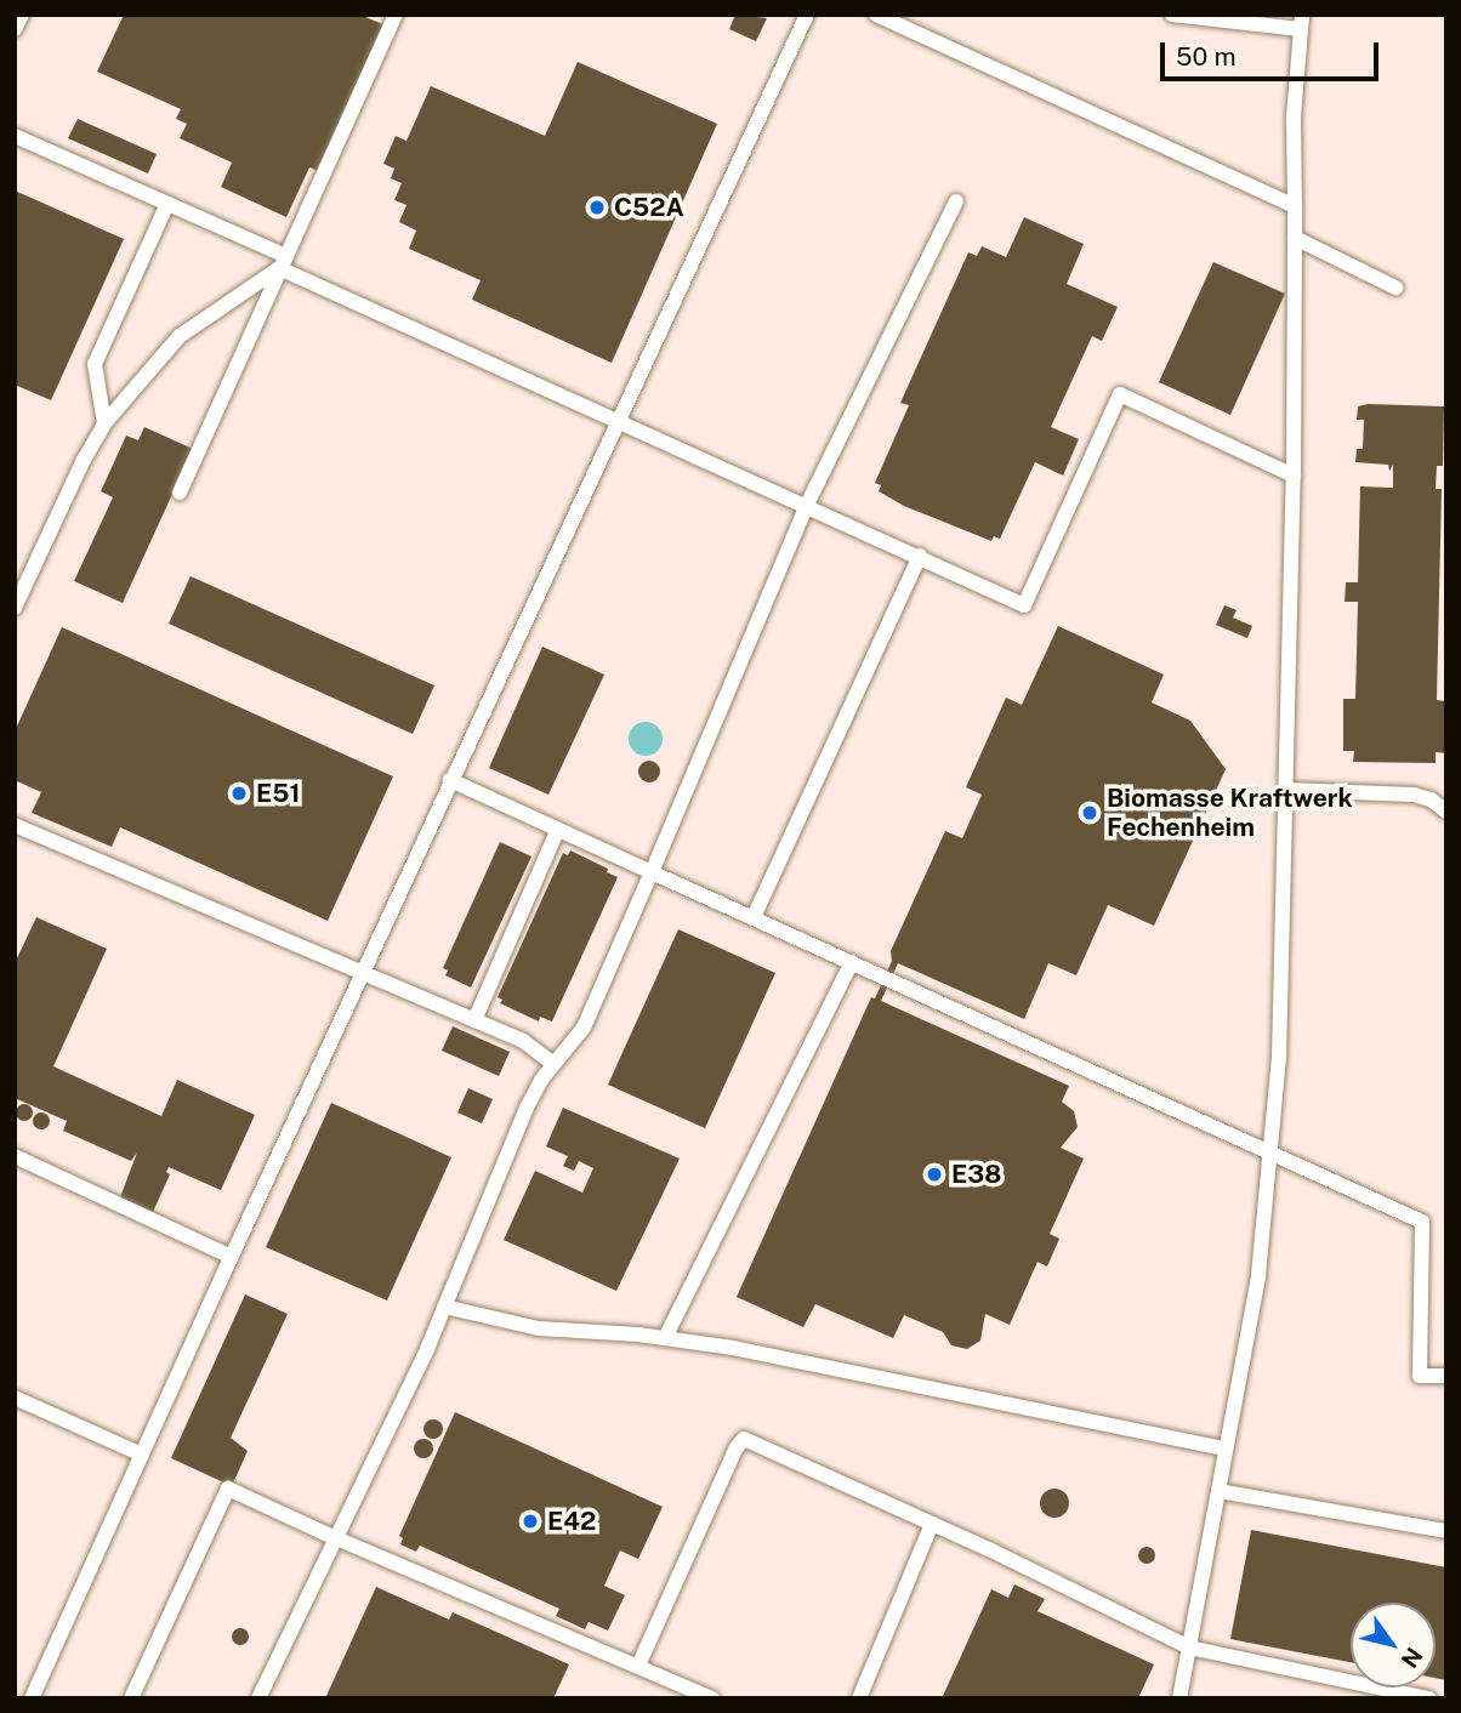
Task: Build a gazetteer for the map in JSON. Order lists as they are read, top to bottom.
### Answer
{
  "places": [
    "C52A",
    "E51",
    "Biomasse Kraftwerk Fechenheim",
    "E38",
    "E42"
  ],
  "scale_bar": "50 m",
  "north": "bottom right"
}
